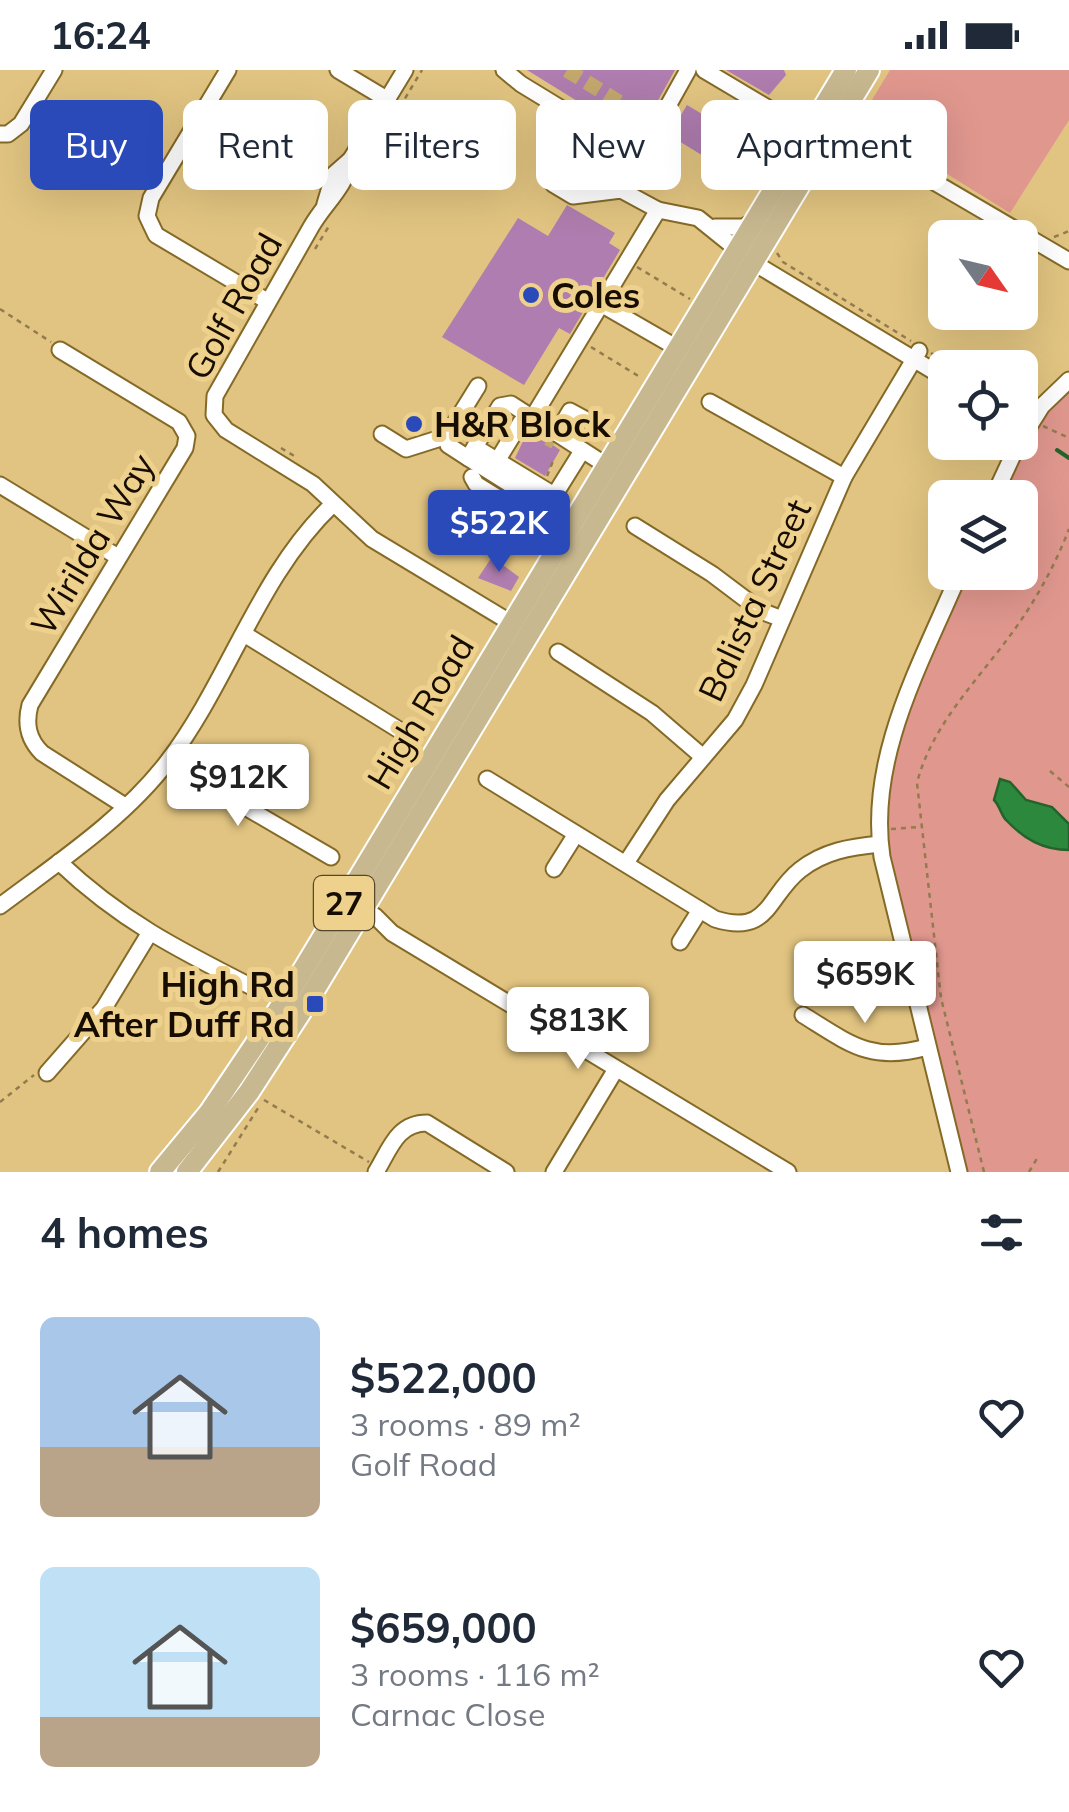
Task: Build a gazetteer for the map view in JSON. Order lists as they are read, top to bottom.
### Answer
{
  "streets": {
    "main road": ["High Road", "27"],
    "street": ["Golf Road", "Wirilda Way", "Balista Street"]
  },
  "crossings": [
    ["Golf Road", "High Road"]
  ],
  "places": {
    "other": ["Coles", "H&R Block"],
    "transit": ["High Rd After Duff Rd"]
  },
  "north": "bottom right",
  "page": {
    "status": "16:24",
    "chip": [
      "Buy",
      "Rent",
      "Filters",
      "New",
      "Apartment"
    ],
    "price": [
      "$522K",
      "$912K",
      "$659K",
      "$813K"
    ],
    "heading": "4 homes",
    "list": [
      {
        "name": "$522,000",
        "note": "3 rooms · 89 m² · Golf Road"
      },
      {
        "name": "$659,000",
        "note": "3 rooms · 116 m² · Carnac Close"
      }
    ]
  }
}
